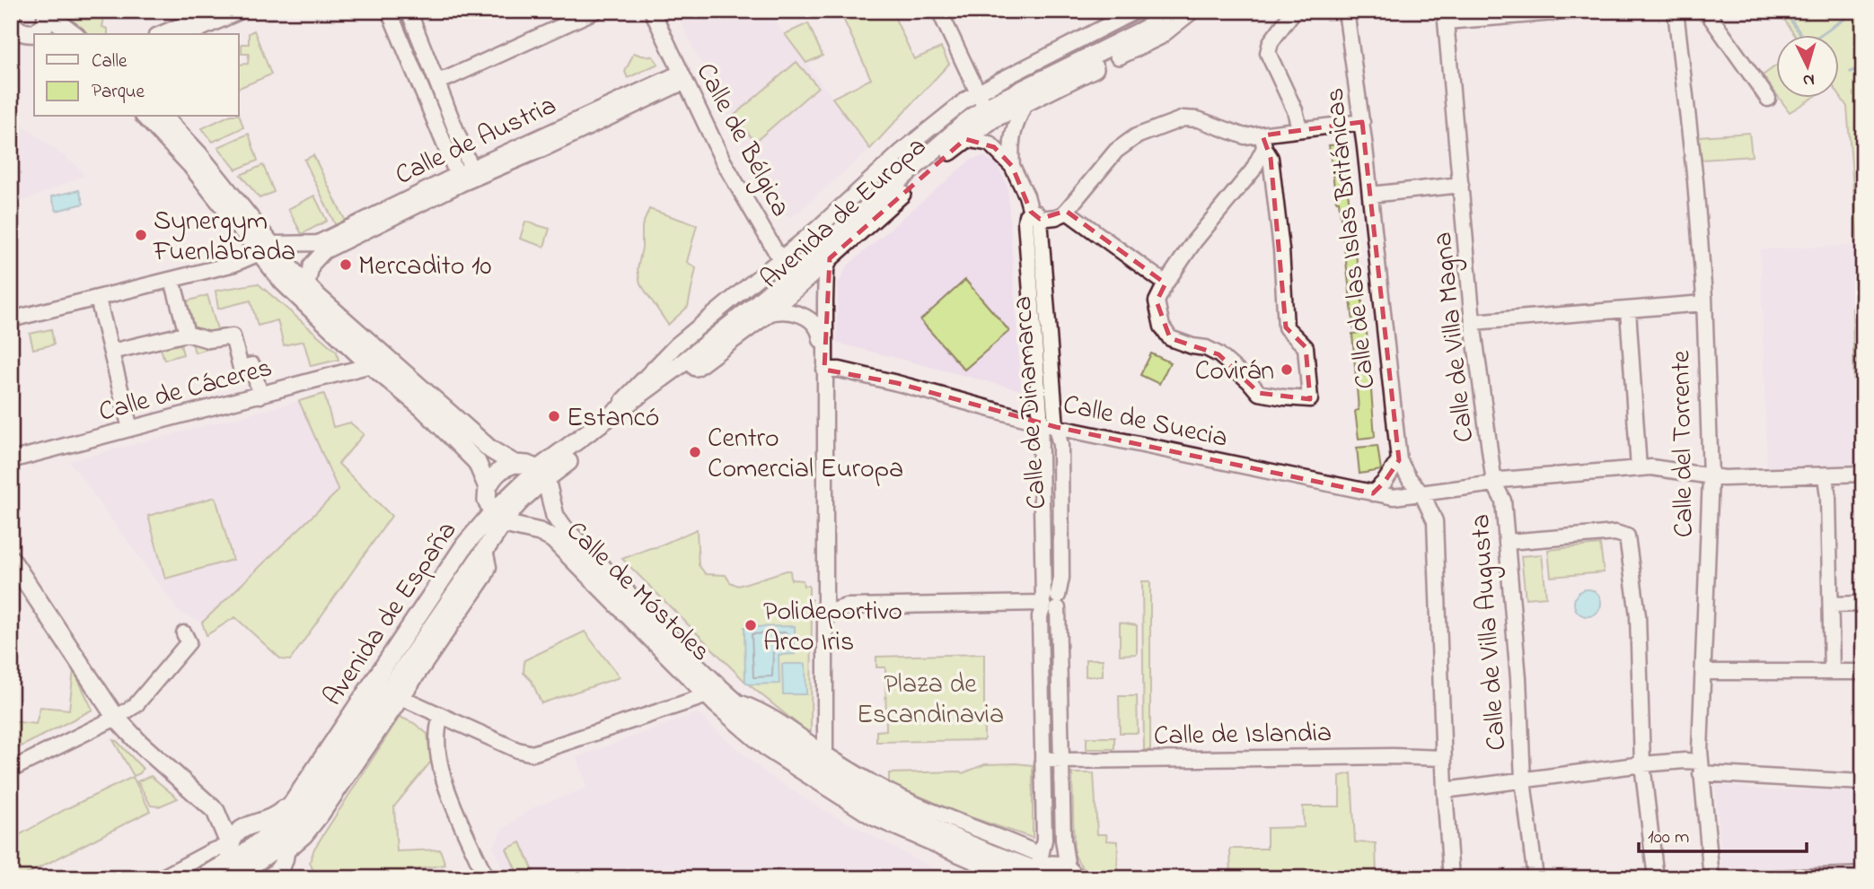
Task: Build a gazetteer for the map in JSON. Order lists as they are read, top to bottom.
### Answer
{
  "streets": {
    "main road": ["Avenida de Europa", "Calle de Móstoles", "Avenida de España"],
    "street": [
      "Calle de Austria",
      "Calle de Bélgica",
      "Calle de las Islas Británicas",
      "Calle de Villa Magna",
      "Calle de Cáceres",
      "Calle de Dinamarca",
      "Calle de Suecia",
      "Calle del Torrente",
      "Calle de Villa Augusta",
      "Calle de Islandia"
    ]
  },
  "crossings": [
    ["Calle de Austria", "Calle de Bélgica"],
    ["Calle de Bélgica", "Avenida de Europa"],
    ["Avenida de Europa", "Calle de Dinamarca"],
    ["Avenida de Europa", "Calle de Móstoles"],
    ["Avenida de Europa", "Avenida de España"],
    ["Calle de las Islas Británicas", "Calle de Suecia"],
    ["Calle de las Islas Británicas", "Calle de Islandia"],
    ["Calle de Villa Magna", "Calle de Suecia"],
    ["Calle de Villa Magna", "Calle de Villa Augusta"],
    ["Calle de Dinamarca", "Calle de Suecia"],
    ["Calle de Dinamarca", "Calle de Móstoles"],
    ["Calle de Dinamarca", "Calle de Islandia"],
    ["Calle de Suecia", "Calle del Torrente"],
    ["Calle de Suecia", "Calle de Villa Augusta"],
    ["Calle de Móstoles", "Avenida de España"]
  ],
  "parks": ["Plaza de Escandinavia"],
  "places": [
    "Synergym Fuenlabrada",
    "Mercadito 10",
    "Covirán",
    "Estancó",
    "Centro Comercial Europa",
    "Polideportivo Arco Iris"
  ],
  "legend": ["Calle", "Parque"],
  "scale_bar": "100 m",
  "north": "bottom"
}
